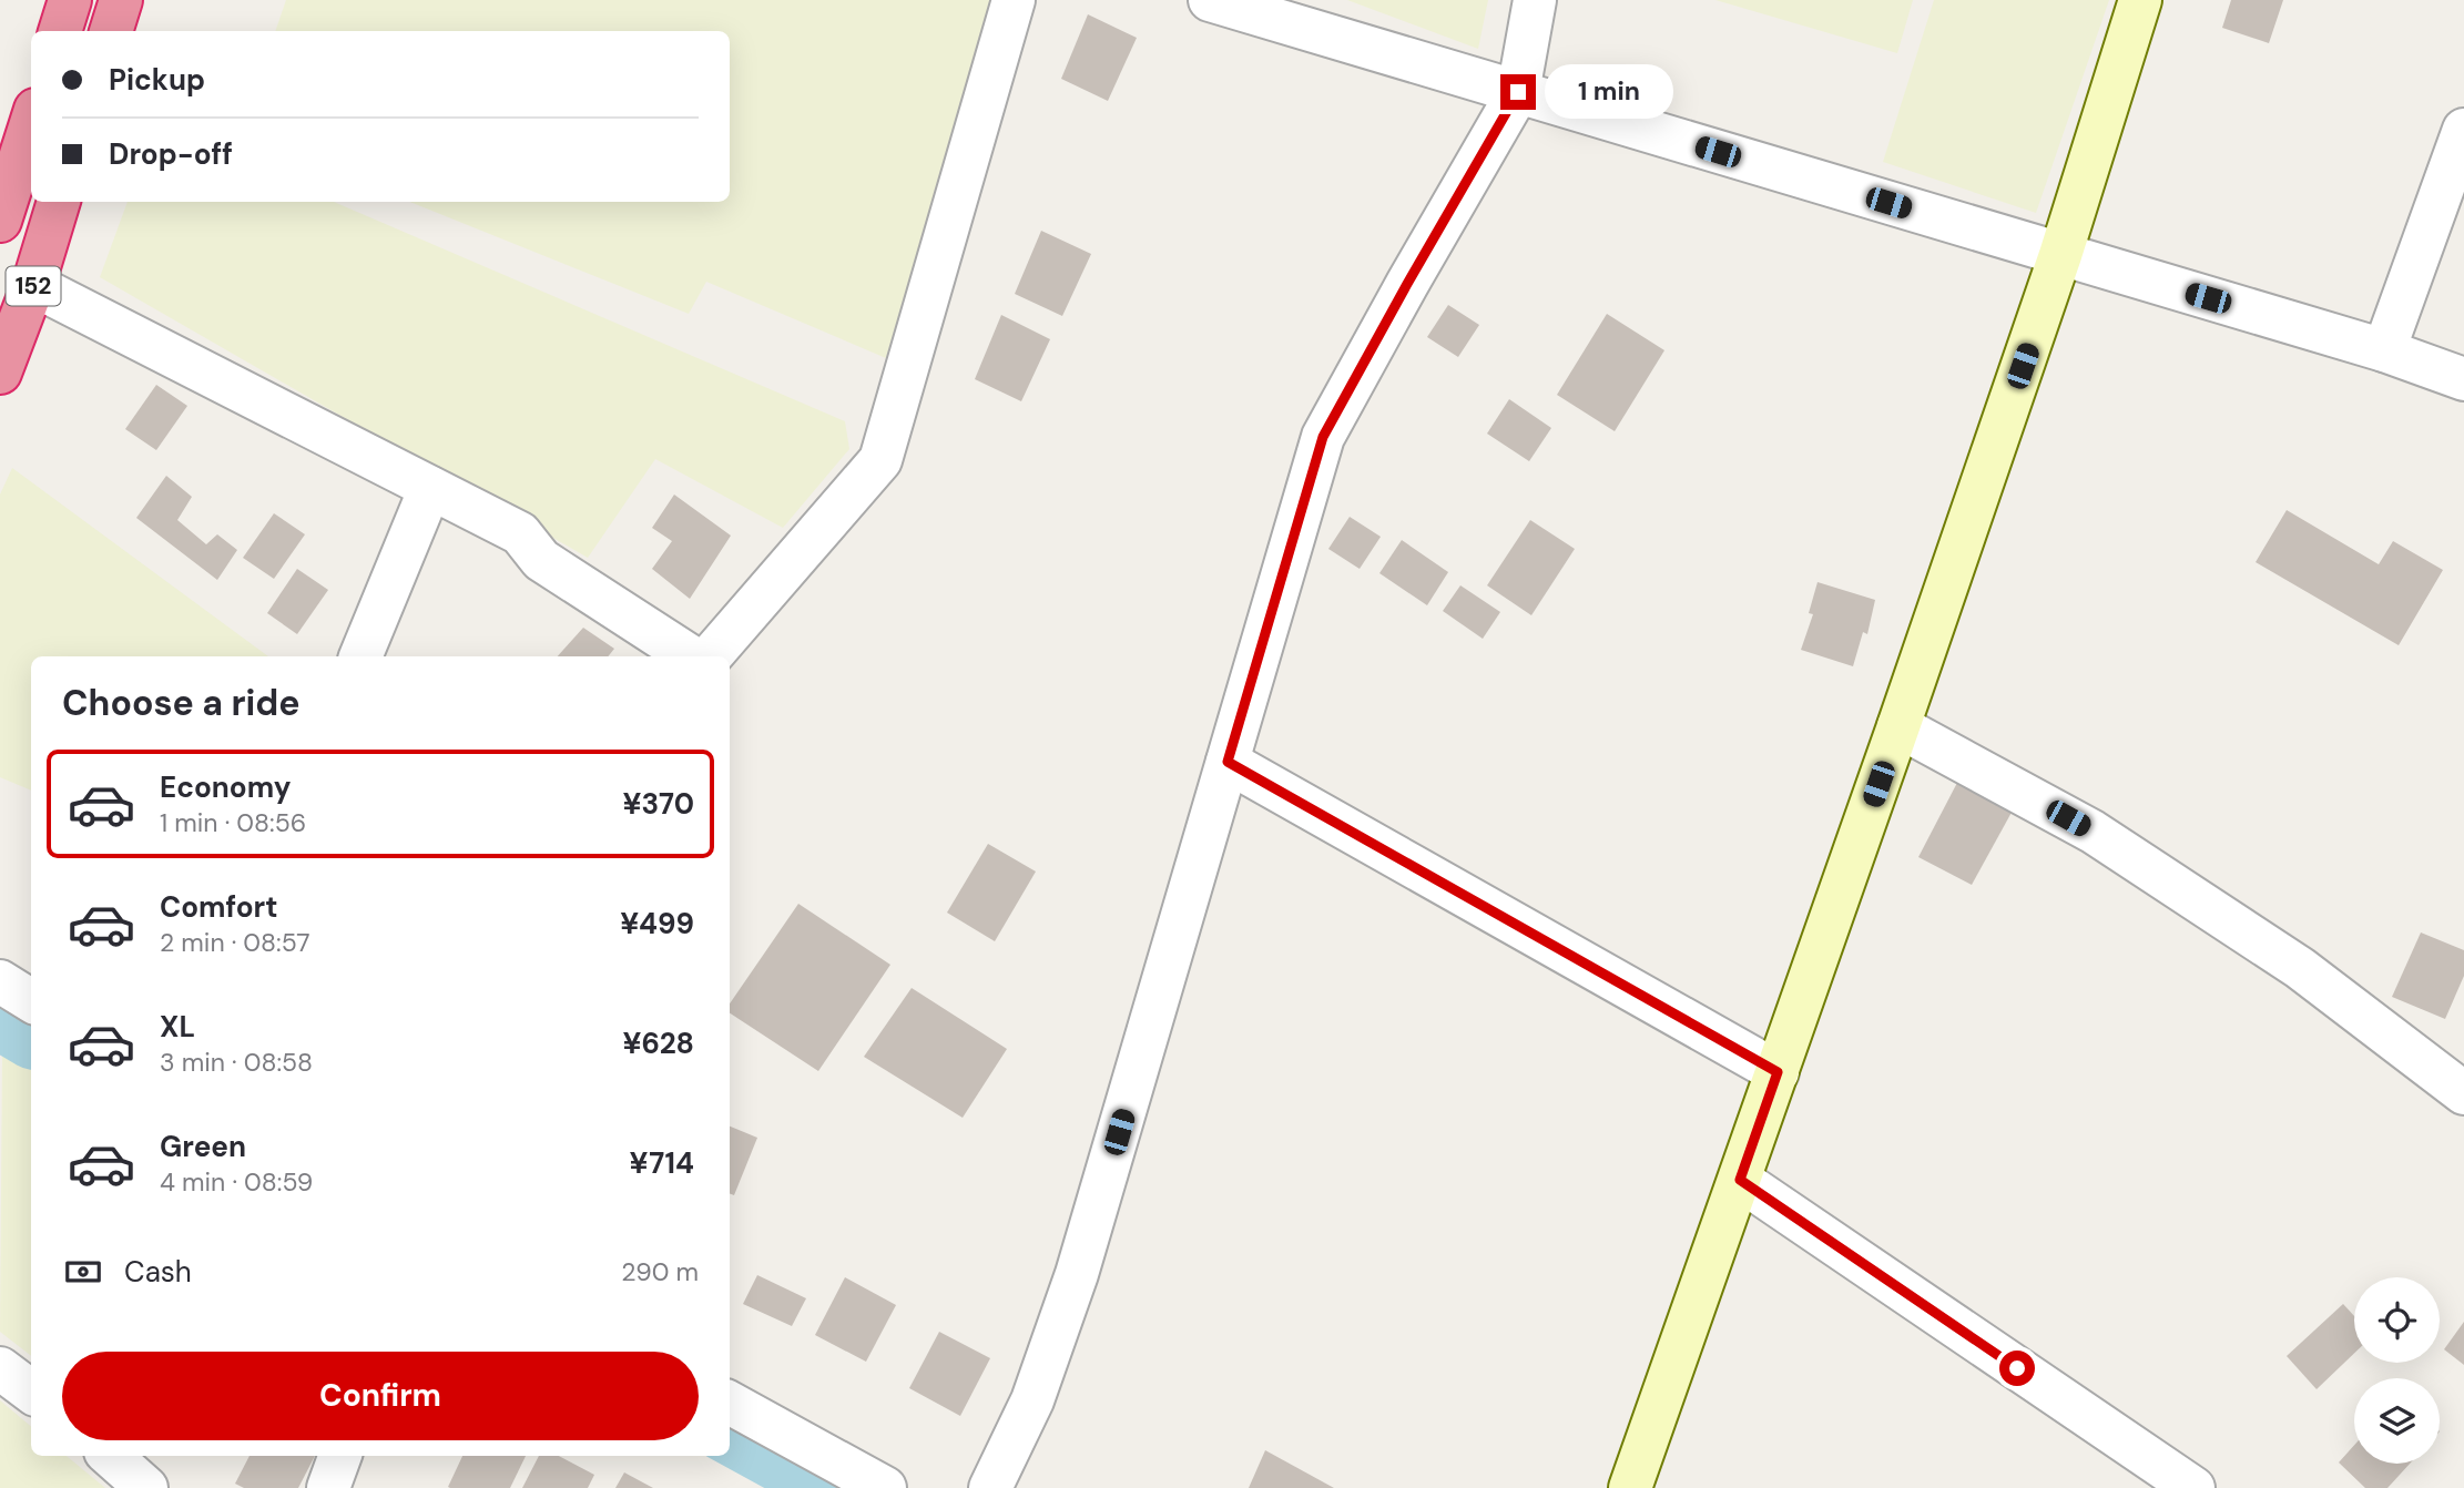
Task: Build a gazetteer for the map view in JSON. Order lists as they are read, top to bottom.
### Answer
{
  "streets": {
    "highway": ["152"]
  },
  "page": {
    "banner": ["Pickup", "Drop-off"],
    "bubble": "1 min",
    "heading": "Choose a ride",
    "list": [
      {
        "name": "Economy",
        "note": "1 min · 08:56",
        "value": "¥370"
      },
      {
        "name": "Comfort",
        "note": "2 min · 08:57",
        "value": "¥499"
      },
      {
        "name": "XL",
        "note": "3 min · 08:58",
        "value": "¥628"
      },
      {
        "name": "Green",
        "note": "4 min · 08:59",
        "value": "¥714"
      }
    ],
    "pay": ["Cash", "290 m"],
    "buttons": "Confirm"
  }
}
